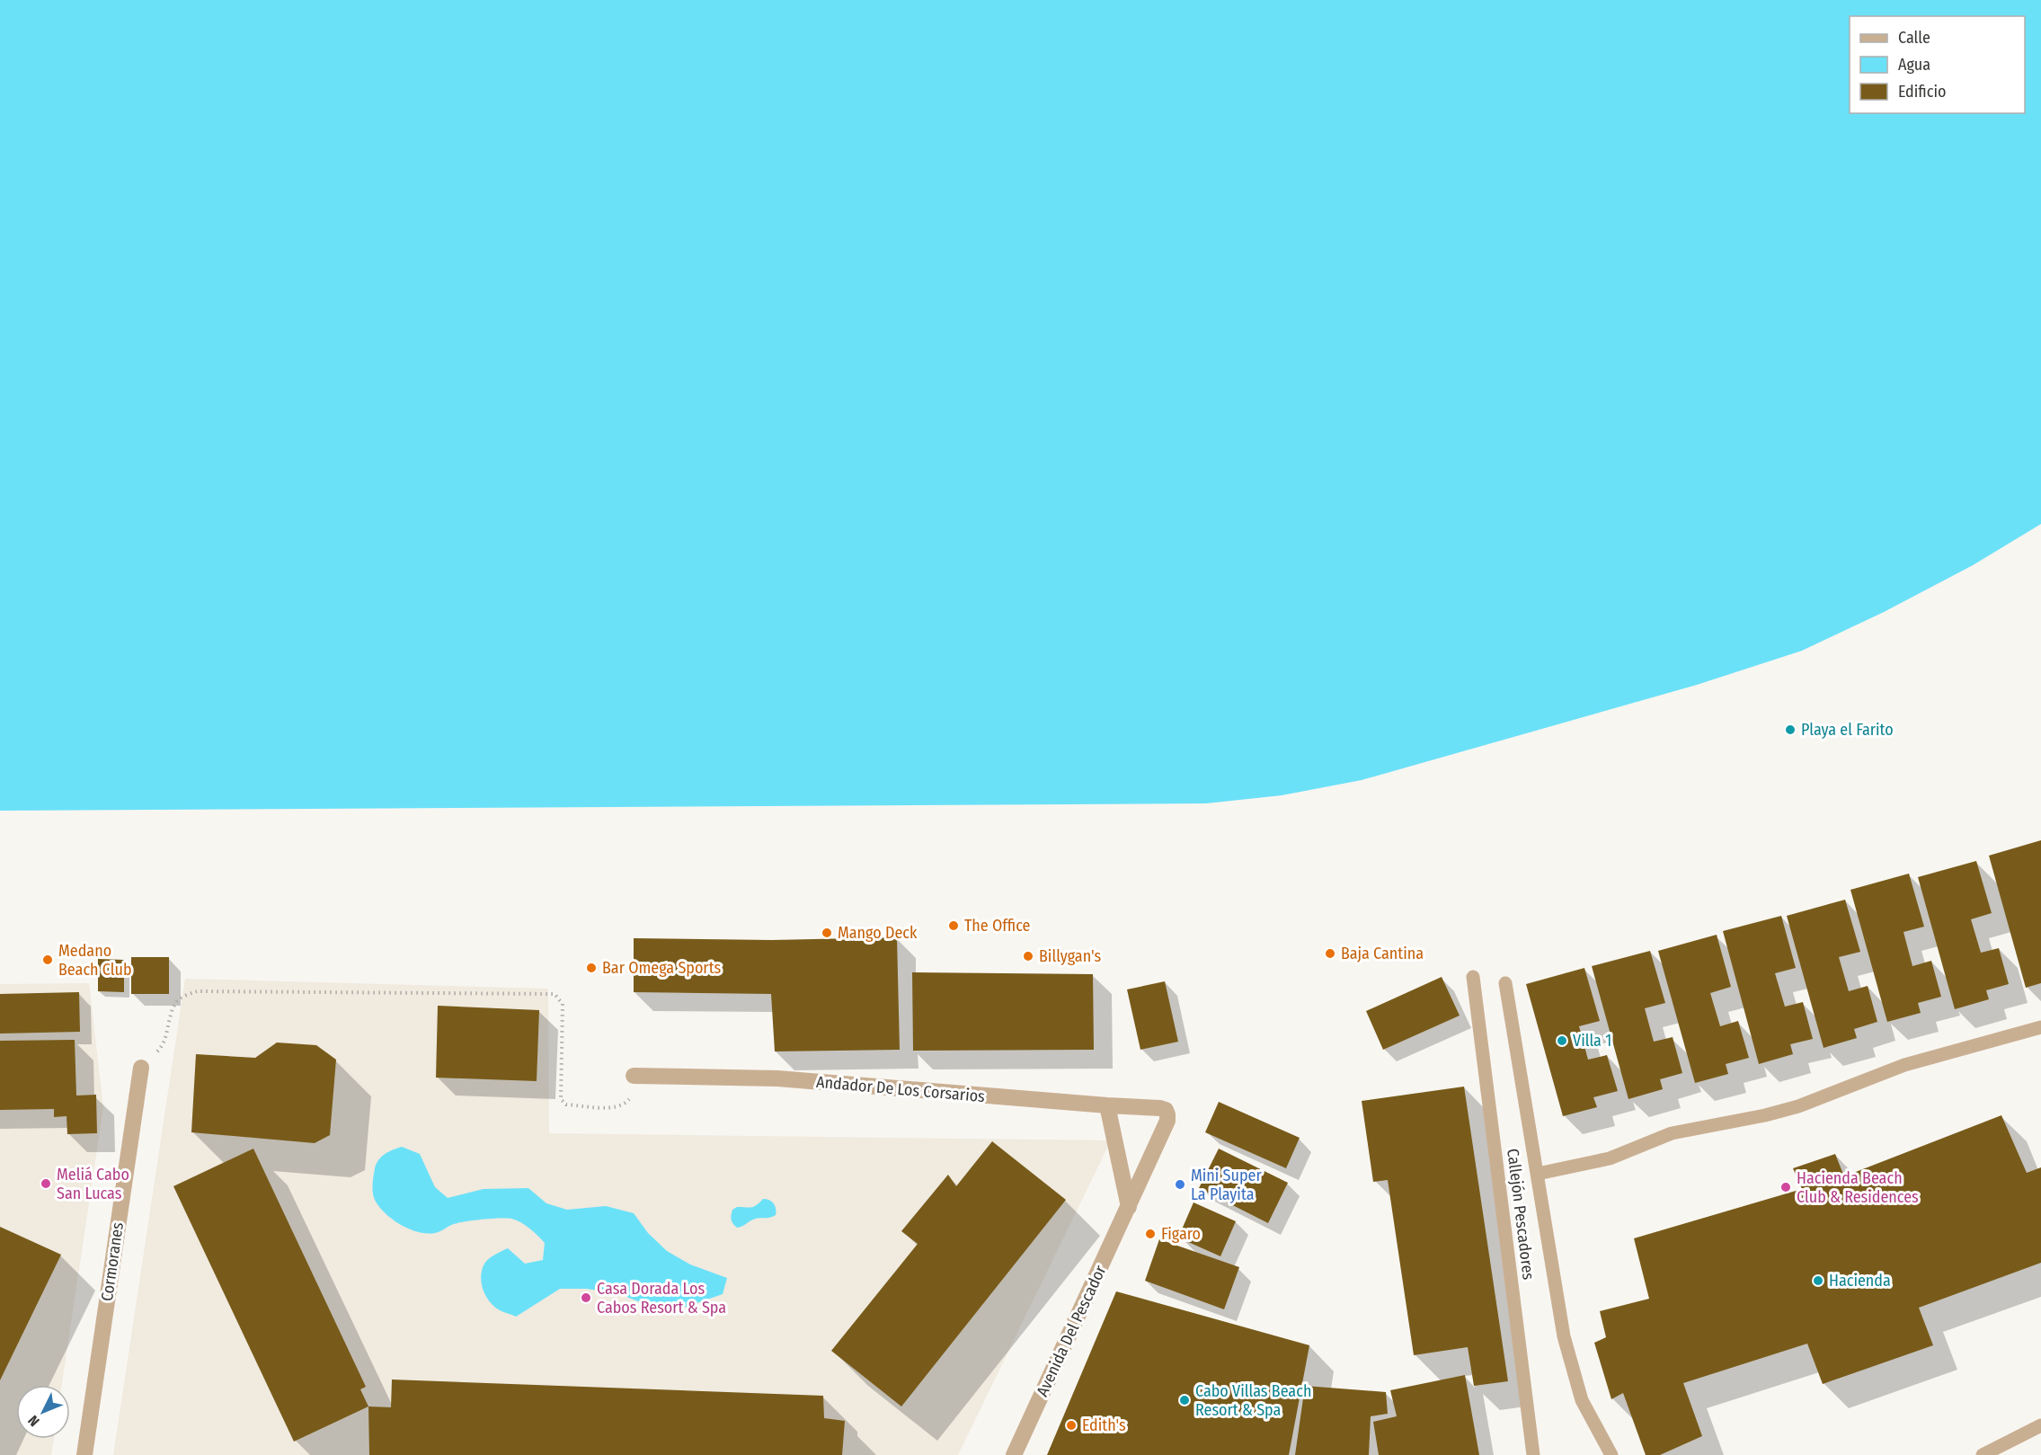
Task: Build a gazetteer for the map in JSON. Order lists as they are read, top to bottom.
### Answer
{
  "streets": {
    "street": ["Andador De Los Corsarios", "Cormoranes", "Avenida Del Pescador"],
    "lane": ["Callejón Pescadores"]
  },
  "crossings": [
    ["Andador De Los Corsarios", "Avenida Del Pescador"]
  ],
  "places": [
    "Playa el Farito",
    "The Office",
    "Mango Deck",
    "Baja Cantina",
    "Billygan's",
    "Medano Beach Club",
    "Bar Omega Sports",
    "Villa 1",
    "Meliá Cabo San Lucas",
    "Mini Super La Playita",
    "Hacienda Beach Club & Residences",
    "Figaro",
    "Hacienda",
    "Casa Dorada Los Cabos Resort & Spa",
    "Cabo Villas Beach Resort & Spa",
    "Edith's"
  ],
  "legend": ["Calle", "Agua", "Edificio"],
  "north": "bottom left"
}
